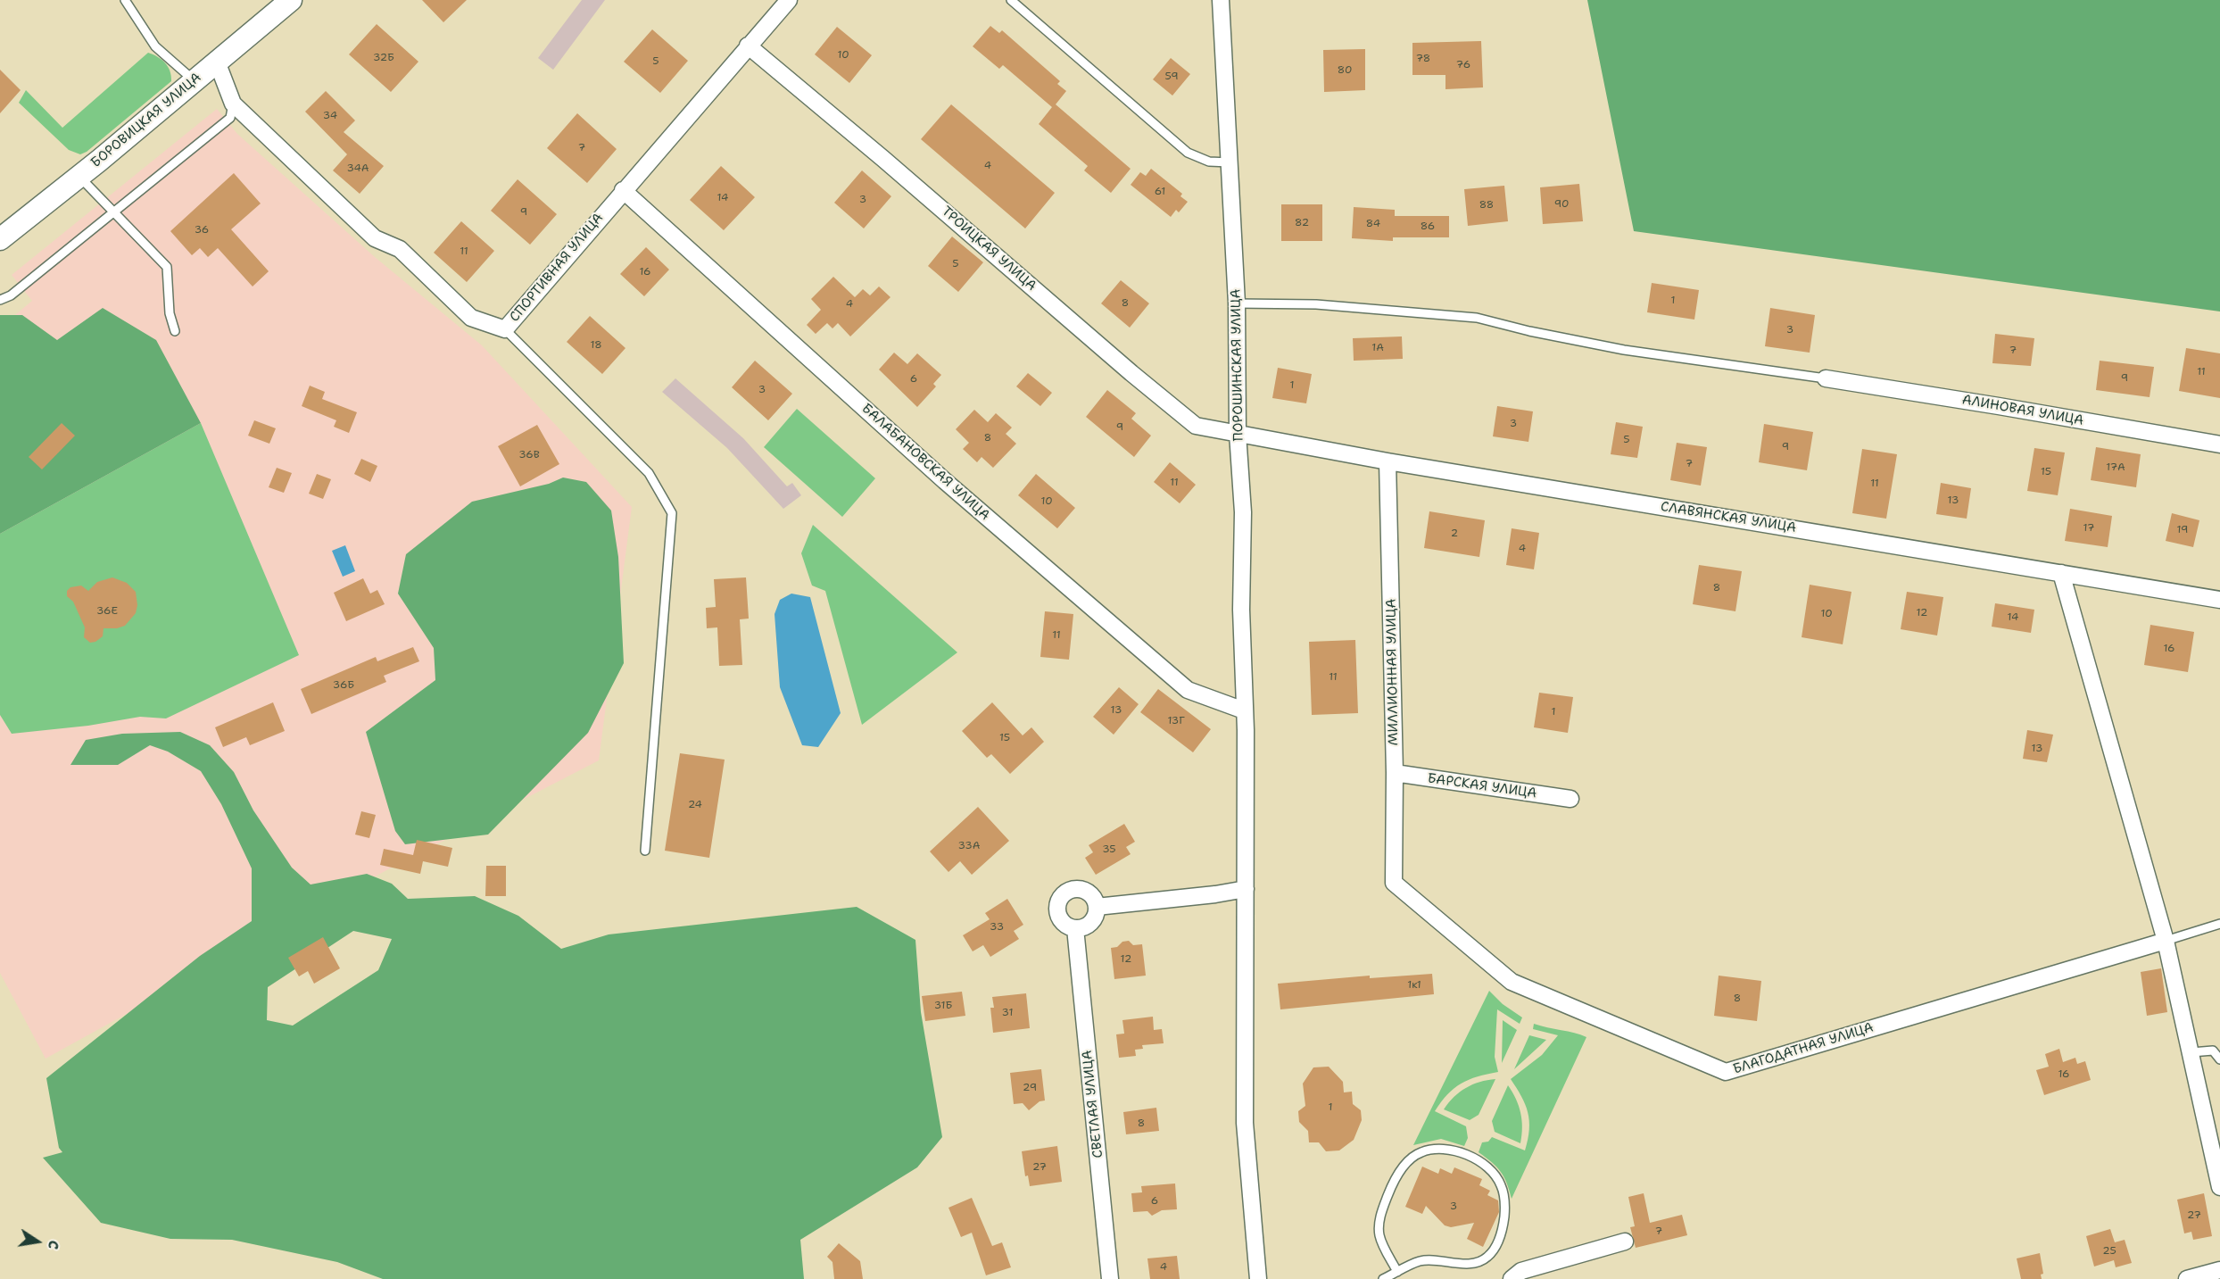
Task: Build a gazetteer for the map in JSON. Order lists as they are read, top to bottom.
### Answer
{
  "streets": {
    "street": [
      "БОРОВИЦКАЯ УЛИЦА",
      "ТРОИЦКАЯ УЛИЦА",
      "СПОРТИВНАЯ УЛИЦА",
      "ПОРОШИНСКАЯ УЛИЦА",
      "АЛИНОВАЯ УЛИЦА",
      "БАЛАБАНОВСКАЯ УЛИЦА",
      "СЛАВЯНСКАЯ УЛИЦА",
      "МИЛЛИОННАЯ УЛИЦА",
      "БАРСКАЯ УЛИЦА",
      "БЛАГОДАТНАЯ УЛИЦА",
      "СВЕТЛАЯ УЛИЦА"
    ]
  },
  "crossings": [
    ["БОРОВИЦКАЯ УЛИЦА", "СПОРТИВНАЯ УЛИЦА"],
    ["ТРОИЦКАЯ УЛИЦА", "СПОРТИВНАЯ УЛИЦА"],
    ["ТРОИЦКАЯ УЛИЦА", "ПОРОШИНСКАЯ УЛИЦА"],
    ["ТРОИЦКАЯ УЛИЦА", "СЛАВЯНСКАЯ УЛИЦА"],
    ["СПОРТИВНАЯ УЛИЦА", "БАЛАБАНОВСКАЯ УЛИЦА"],
    ["ПОРОШИНСКАЯ УЛИЦА", "БАЛАБАНОВСКАЯ УЛИЦА"],
    ["ПОРОШИНСКАЯ УЛИЦА", "СЛАВЯНСКАЯ УЛИЦА"],
    ["СЛАВЯНСКАЯ УЛИЦА", "МИЛЛИОННАЯ УЛИЦА"],
    ["МИЛЛИОННАЯ УЛИЦА", "БАРСКАЯ УЛИЦА"],
    ["МИЛЛИОННАЯ УЛИЦА", "БЛАГОДАТНАЯ УЛИЦА"]
  ],
  "house_numbers": [
    "10",
    "32Б",
    "78",
    "5",
    "76",
    "80",
    "59",
    "34",
    "7",
    "4",
    "34А",
    "61",
    "14",
    "3",
    "90",
    "88",
    "9",
    "82",
    "84",
    "86",
    "36",
    "11",
    "5",
    "16",
    "1",
    "8",
    "4",
    "3",
    "18",
    "1А",
    "7",
    "11",
    "9",
    "6",
    "1",
    "3",
    "3",
    "9",
    "8",
    "5",
    "9",
    "36В",
    "7",
    "17А",
    "15",
    "11",
    "11",
    "13",
    "10",
    "17",
    "19",
    "2",
    "4",
    "8",
    "36Е",
    "12",
    "10",
    "14",
    "11",
    "16",
    "11",
    "36Б",
    "13",
    "1",
    "13Г",
    "15",
    "13",
    "24",
    "33А",
    "35",
    "33",
    "12",
    "1к1",
    "8",
    "31Б",
    "31",
    "16",
    "29",
    "1",
    "8",
    "27",
    "6",
    "3",
    "27",
    "7",
    "25",
    "4"
  ],
  "north": "right"
}
